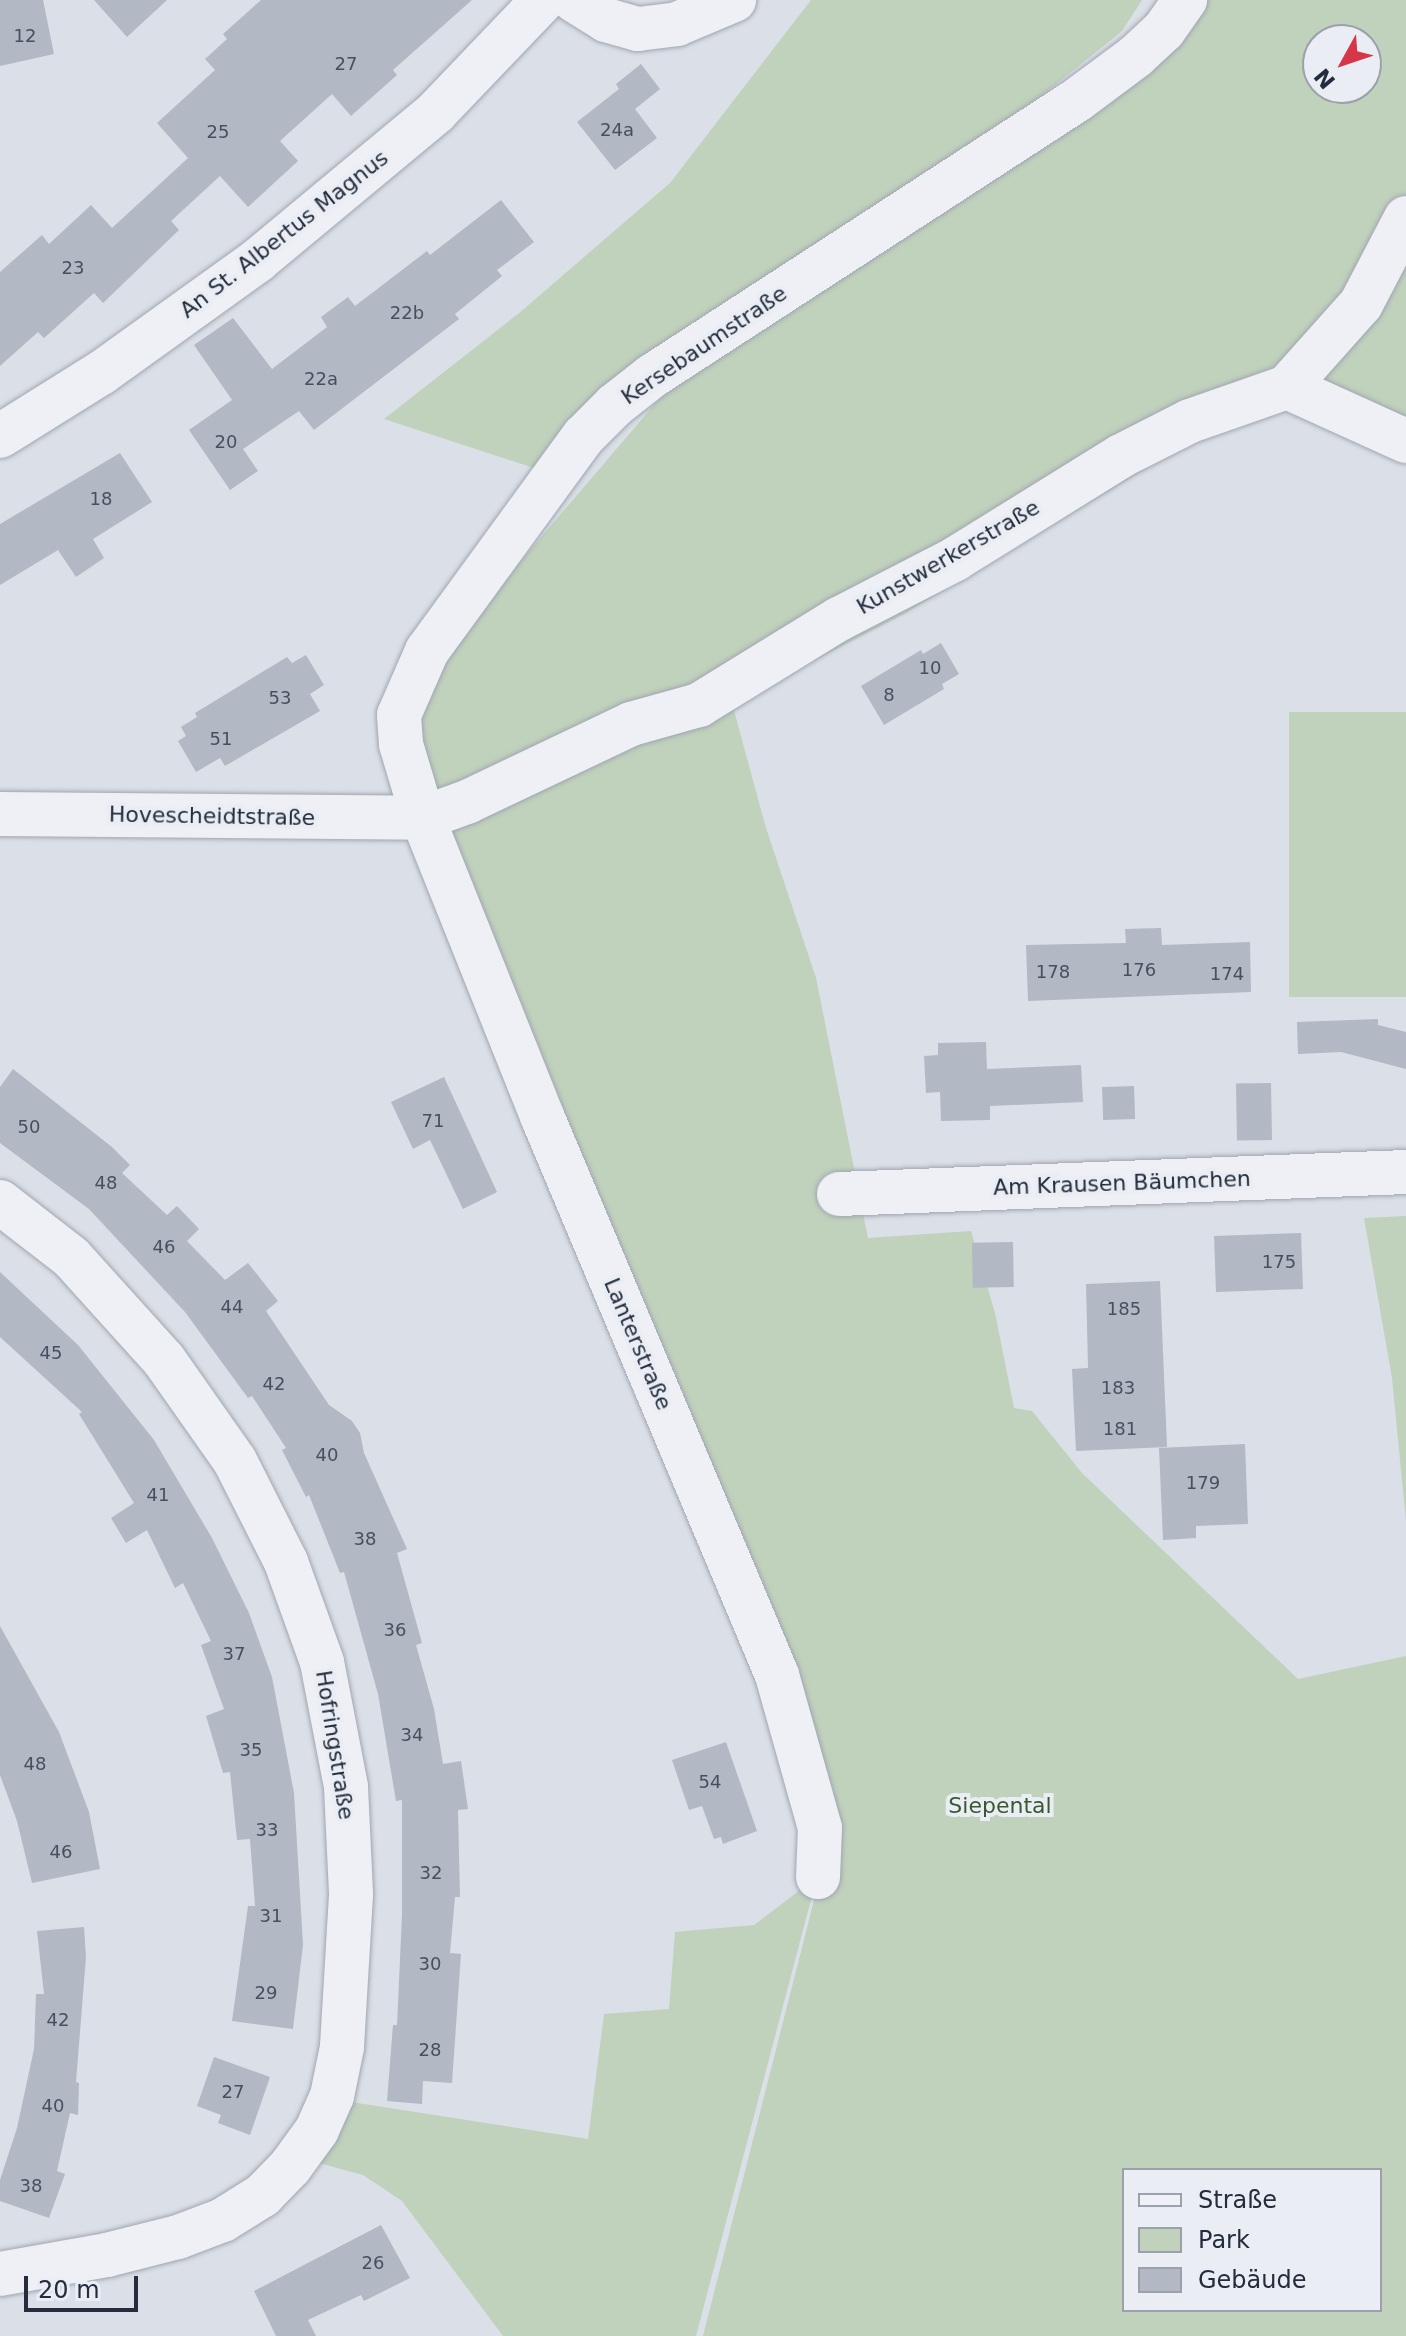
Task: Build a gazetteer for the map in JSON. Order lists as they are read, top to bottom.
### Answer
{
  "streets": {
    "street": [
      "An St. Albertus Magnus",
      "Kersebaumstraße",
      "Kunstwerkerstraße",
      "Hovescheidtstraße",
      "Am Krausen Bäumchen",
      "Lanterstraße",
      "Hofringstraße"
    ]
  },
  "crossings": [
    ["Kersebaumstraße", "Kunstwerkerstraße"],
    ["Kersebaumstraße", "Hovescheidtstraße"],
    ["Kersebaumstraße", "Lanterstraße"],
    ["Kunstwerkerstraße", "Hovescheidtstraße"],
    ["Kunstwerkerstraße", "Lanterstraße"],
    ["Hovescheidtstraße", "Lanterstraße"]
  ],
  "parks": ["Siepental"],
  "house_numbers": [
    "12",
    "27",
    "24a",
    "25",
    "23",
    "22b",
    "22a",
    "20",
    "18",
    "10",
    "8",
    "53",
    "51",
    "176",
    "178",
    "174",
    "71",
    "50",
    "48",
    "46",
    "175",
    "44",
    "185",
    "45",
    "42",
    "183",
    "181",
    "40",
    "179",
    "41",
    "38",
    "36",
    "37",
    "34",
    "35",
    "48",
    "54",
    "33",
    "46",
    "32",
    "31",
    "30",
    "29",
    "42",
    "28",
    "27",
    "40",
    "38",
    "26"
  ],
  "legend": ["Straße", "Park", "Gebäude"],
  "scale_bar": "20 m",
  "north": "bottom left"
}
